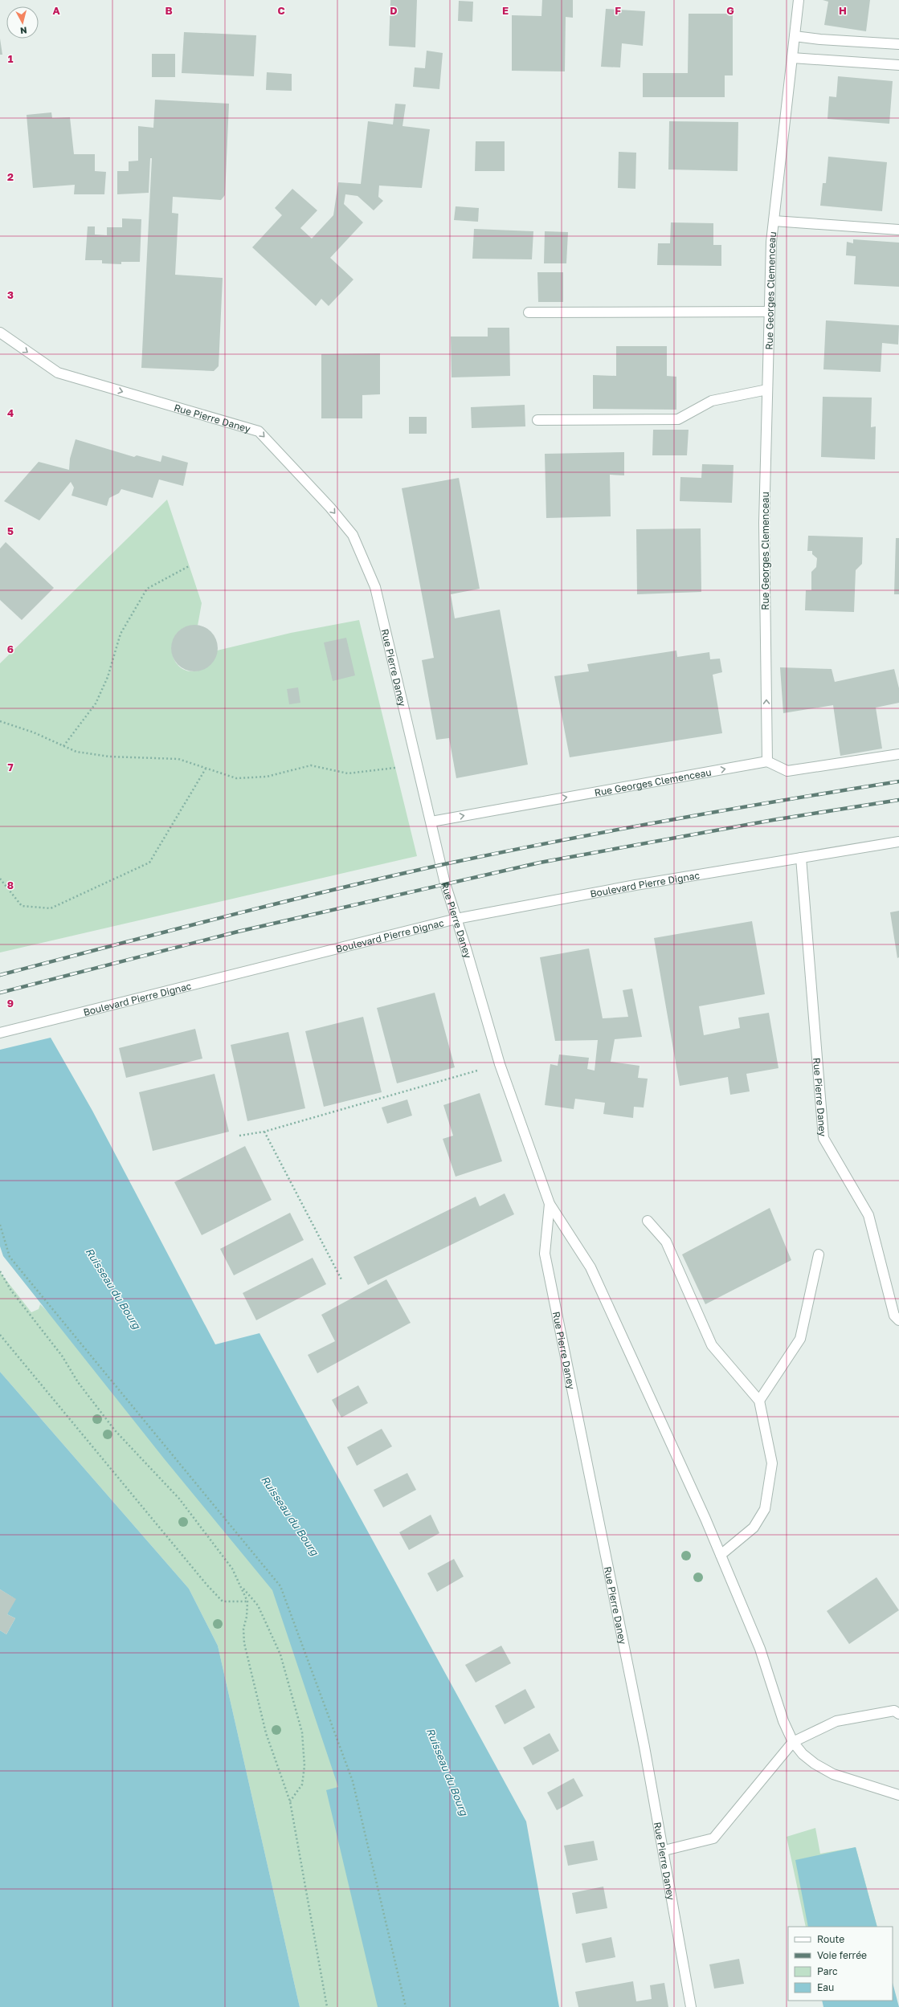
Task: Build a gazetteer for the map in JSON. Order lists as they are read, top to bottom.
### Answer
{
  "streets": {
    "street": ["Rue Georges Clemenceau", "Rue Pierre Daney", "Boulevard Pierre Dignac"]
  },
  "crossings": [
    ["Rue Georges Clemenceau", "Rue Pierre Daney"],
    ["Rue Pierre Daney", "Boulevard Pierre Dignac"]
  ],
  "water": ["Ruisseau du Bourg"],
  "legend": [
    "Route",
    "Voie ferrée",
    "Parc",
    "Eau"
  ],
  "north": "bottom",
  "grid": {
    "columns": [
      "A",
      "B",
      "C",
      "D",
      "E",
      "F",
      "G",
      "H"
    ],
    "rows": [
      "1",
      "2",
      "3",
      "4",
      "5",
      "6",
      "7",
      "8",
      "9"
    ]
  }
}
